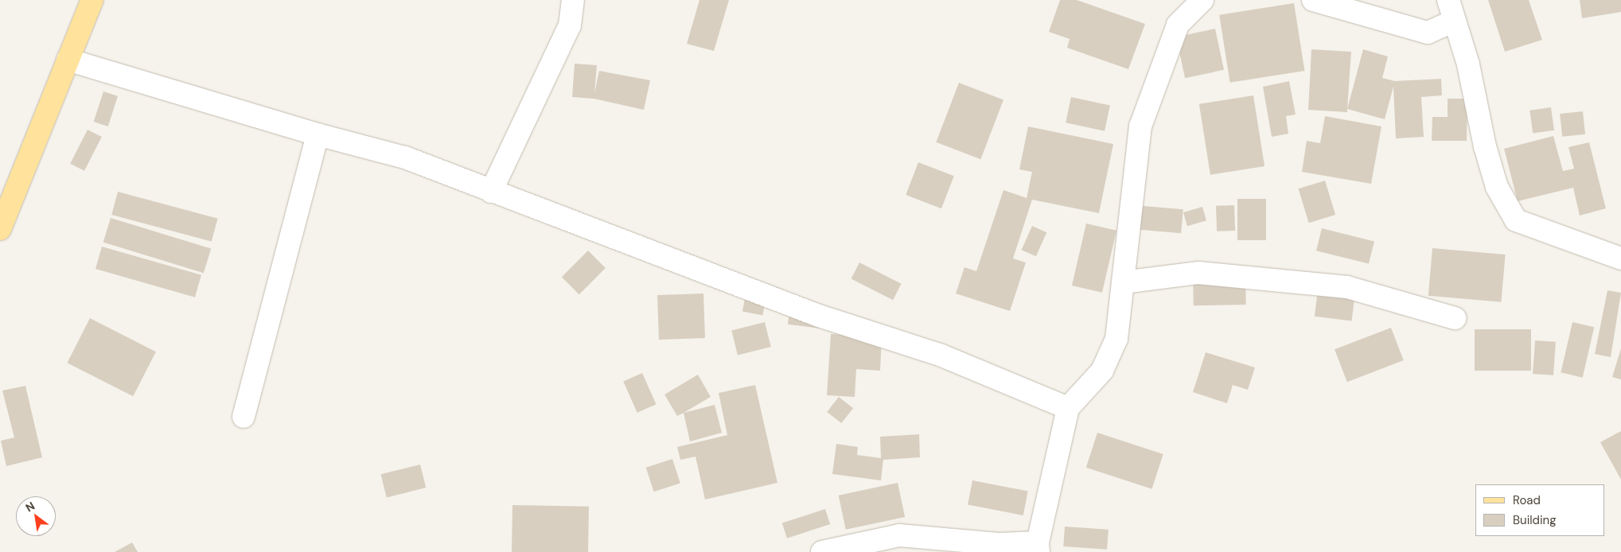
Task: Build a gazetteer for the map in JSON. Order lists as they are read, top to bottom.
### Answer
{
  "legend": ["Road", "Building"],
  "north": "top left"
}
